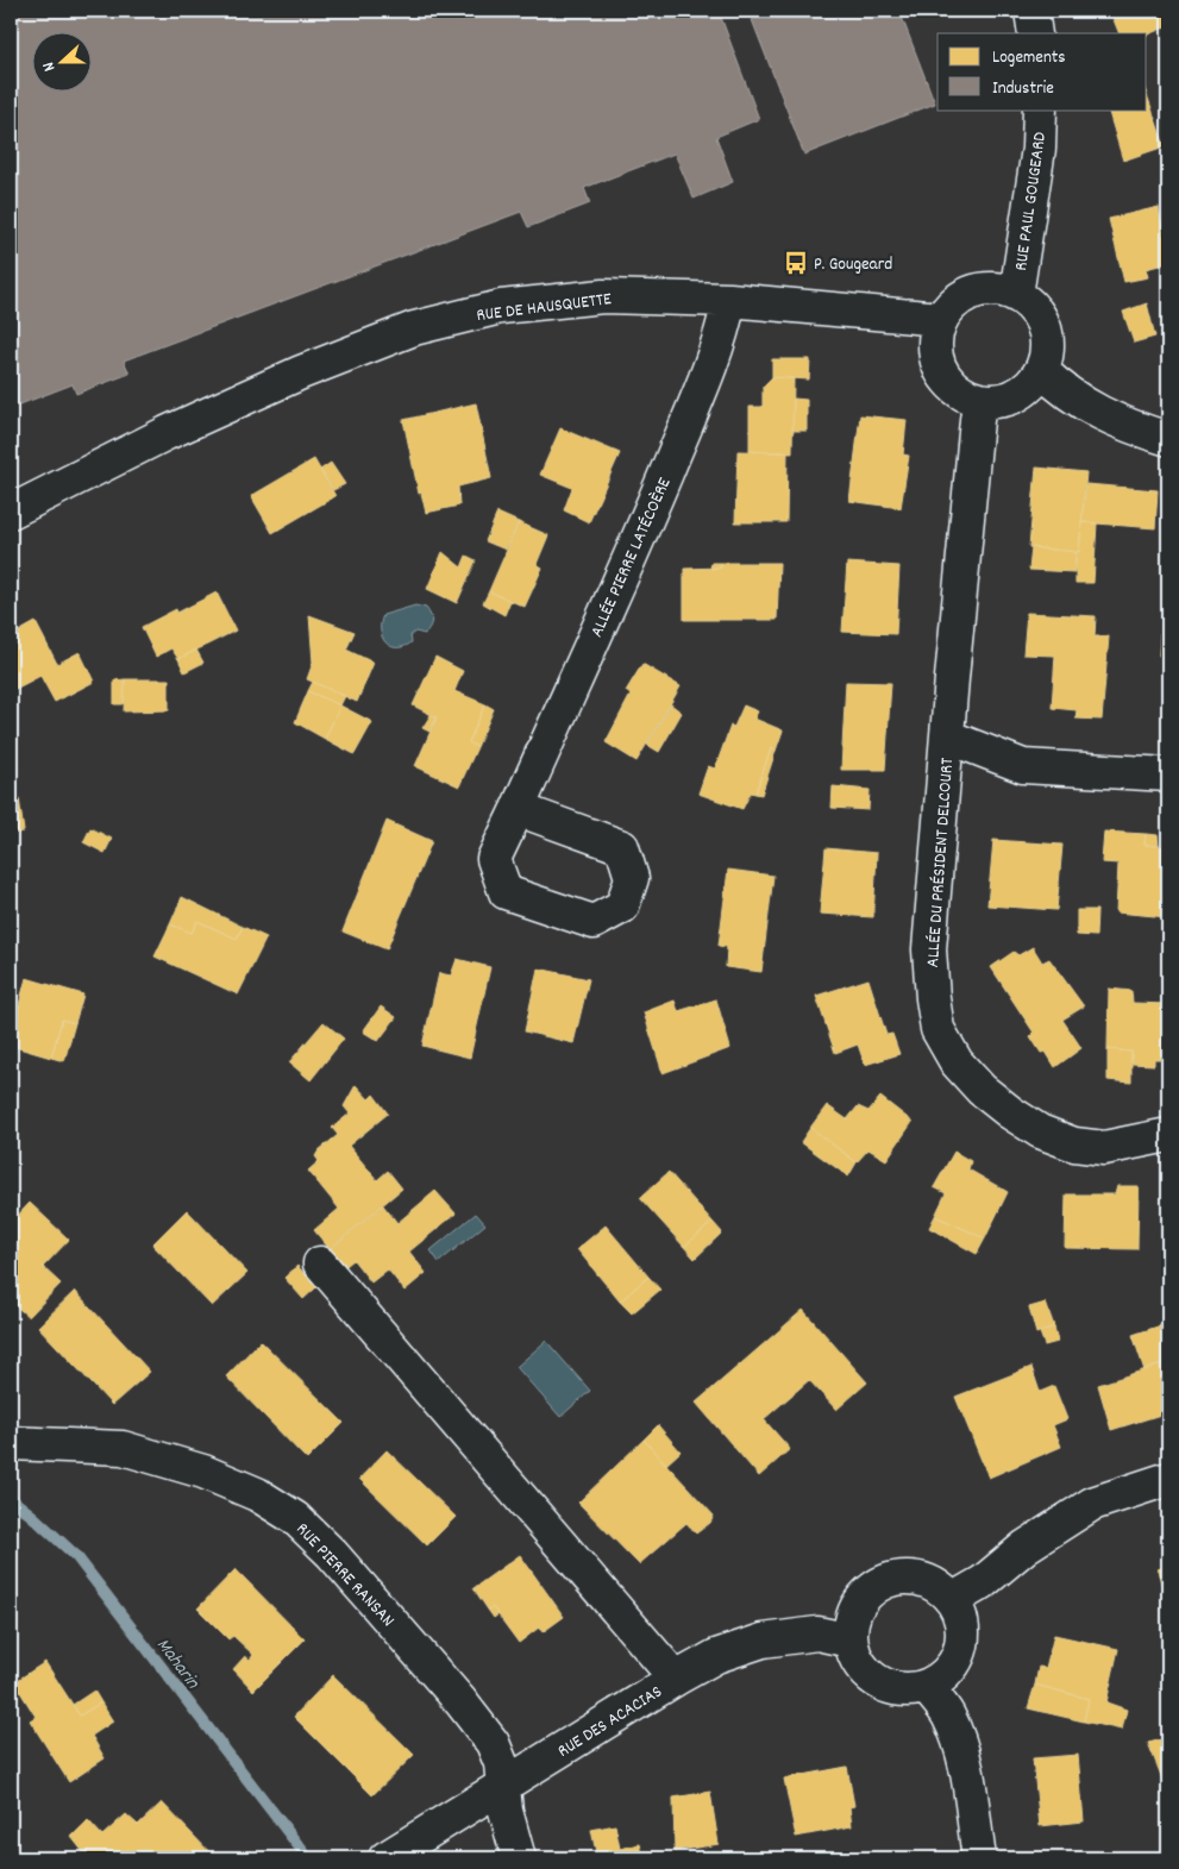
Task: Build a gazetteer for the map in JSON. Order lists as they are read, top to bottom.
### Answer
{
  "streets": {
    "street": [
      "RUE PAUL GOUGEARD",
      "RUE DE HAUSQUETTE",
      "ALLÉE PIERRE LATÉCOÈRE",
      "ALLÉE DU PRÉSIDENT DELCOURT",
      "RUE PIERRE RANSAN",
      "RUE DES ACACIAS"
    ]
  },
  "crossings": [
    ["RUE PAUL GOUGEARD", "RUE DE HAUSQUETTE"],
    ["RUE PAUL GOUGEARD", "ALLÉE DU PRÉSIDENT DELCOURT"],
    ["RUE DE HAUSQUETTE", "ALLÉE PIERRE LATÉCOÈRE"],
    ["RUE DE HAUSQUETTE", "ALLÉE DU PRÉSIDENT DELCOURT"],
    ["RUE PIERRE RANSAN", "RUE DES ACACIAS"]
  ],
  "water": ["Maharin"],
  "places": {
    "bus stop": ["P. Gougeard"]
  },
  "legend": ["Logements", "Industrie"],
  "north": "left"
}
